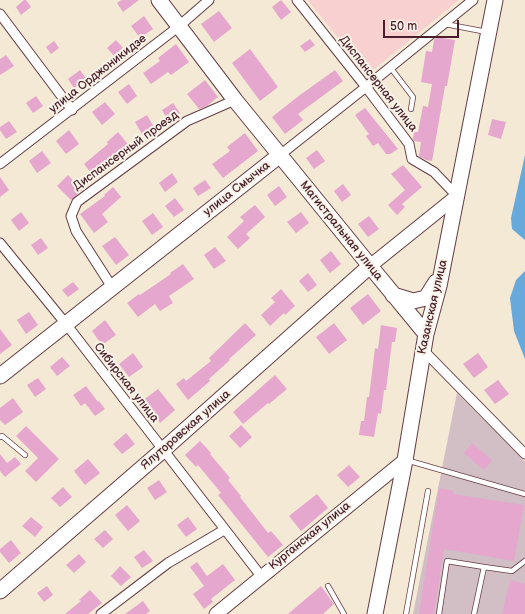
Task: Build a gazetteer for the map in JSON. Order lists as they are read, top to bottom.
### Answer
{
  "streets": {
    "main road": [
      "улица Смычка",
      "Магистральная улица",
      "Казанская улица",
      "Ялуторовская улица",
      "Курганская улица"
    ],
    "street": [
      "улица Орджоникидзе",
      "Диспансерная улица",
      "Диспансерный проезд",
      "Сибирская улица"
    ]
  },
  "crossings": [
    ["улица Орджоникидзе", "Магистральная улица"],
    ["Диспансерная улица", "улица Смычка"],
    ["Диспансерная улица", "Казанская улица"],
    ["Диспансерный проезд", "улица Смычка"],
    ["Диспансерный проезд", "Магистральная улица"],
    ["улица Смычка", "Магистральная улица"],
    ["улица Смычка", "Сибирская улица"],
    ["Магистральная улица", "Казанская улица"],
    ["Магистральная улица", "Ялуторовская улица"],
    ["Казанская улица", "Курганская улица"],
    ["Сибирская улица", "Ялуторовская улица"],
    ["Сибирская улица", "Курганская улица"]
  ],
  "scale_bar": "50 m"
}
